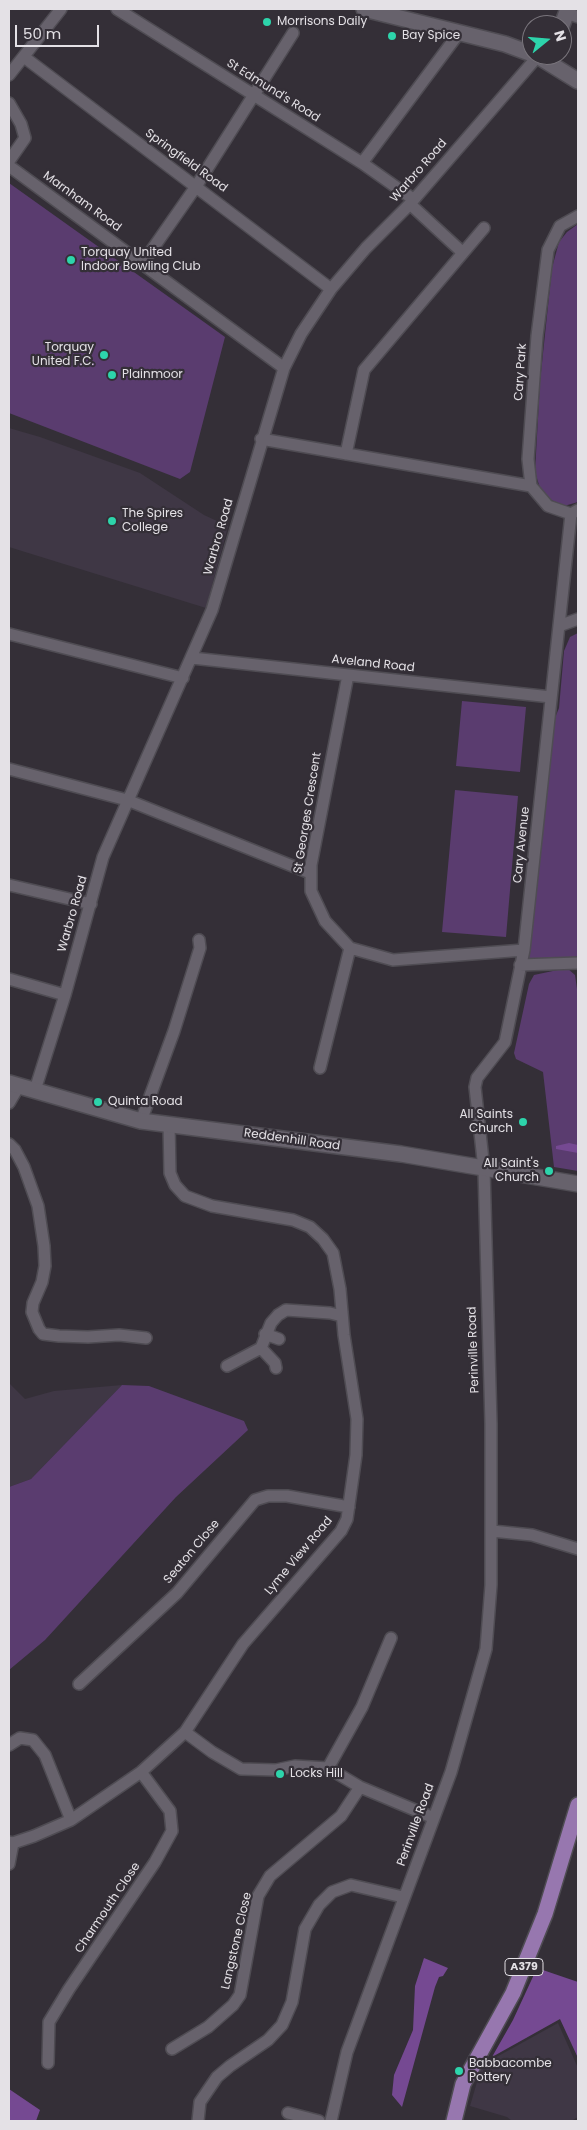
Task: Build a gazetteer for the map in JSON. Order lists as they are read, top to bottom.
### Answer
{
  "streets": {
    "main road": ["A379"],
    "street": [
      "St Edmund's Road",
      "Springfield Road",
      "Warbro Road",
      "Marnham Road",
      "Cary Park",
      "Aveland Road",
      "St Georges Crescent",
      "Cary Avenue",
      "Reddenhill Road",
      "Perinville Road",
      "Seaton Close",
      "Lyme View Road",
      "Charmouth Close",
      "Langstone Close"
    ]
  },
  "crossings": [
    ["St Edmund's Road", "Warbro Road"],
    ["Springfield Road", "Warbro Road"],
    ["Warbro Road", "Marnham Road"],
    ["Warbro Road", "Aveland Road"],
    ["Warbro Road", "Reddenhill Road"],
    ["Aveland Road", "St Georges Crescent"],
    ["Aveland Road", "Cary Avenue"],
    ["Cary Avenue", "Reddenhill Road"],
    ["Cary Avenue", "Perinville Road"],
    ["Reddenhill Road", "Perinville Road"],
    ["Reddenhill Road", "Lyme View Road"],
    ["Seaton Close", "Lyme View Road"],
    ["Lyme View Road", "Charmouth Close"]
  ],
  "places": [
    "Morrisons Daily",
    "Bay Spice",
    "Torquay United Indoor Bowling Club",
    "Torquay United F.C.",
    "Plainmoor",
    "The Spires College",
    "Quinta Road",
    "All Saints Church",
    "All Saint's Church",
    "Locks Hill",
    "Babbacombe Pottery"
  ],
  "scale_bar": "50 m",
  "north": "right"
}
